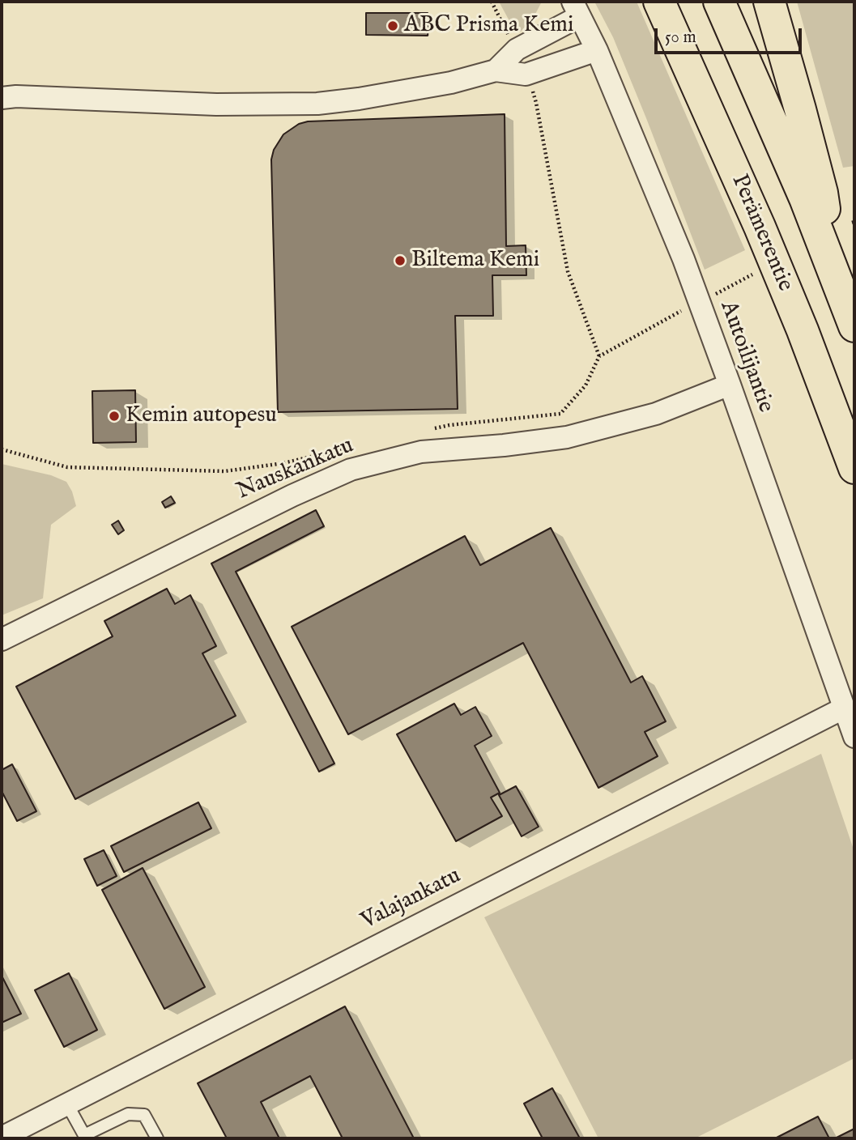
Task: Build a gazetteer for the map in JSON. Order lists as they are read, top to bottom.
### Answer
{
  "streets": {
    "highway": ["Perämerentie"],
    "street": ["Autoilijantie", "Nauskankatu", "Valajankatu"]
  },
  "crossings": [
    ["Autoilijantie", "Nauskankatu"],
    ["Autoilijantie", "Valajankatu"]
  ],
  "places": ["ABC Prisma Kemi", "Biltema Kemi", "Kemin autopesu"],
  "scale_bar": "50 m"
}
